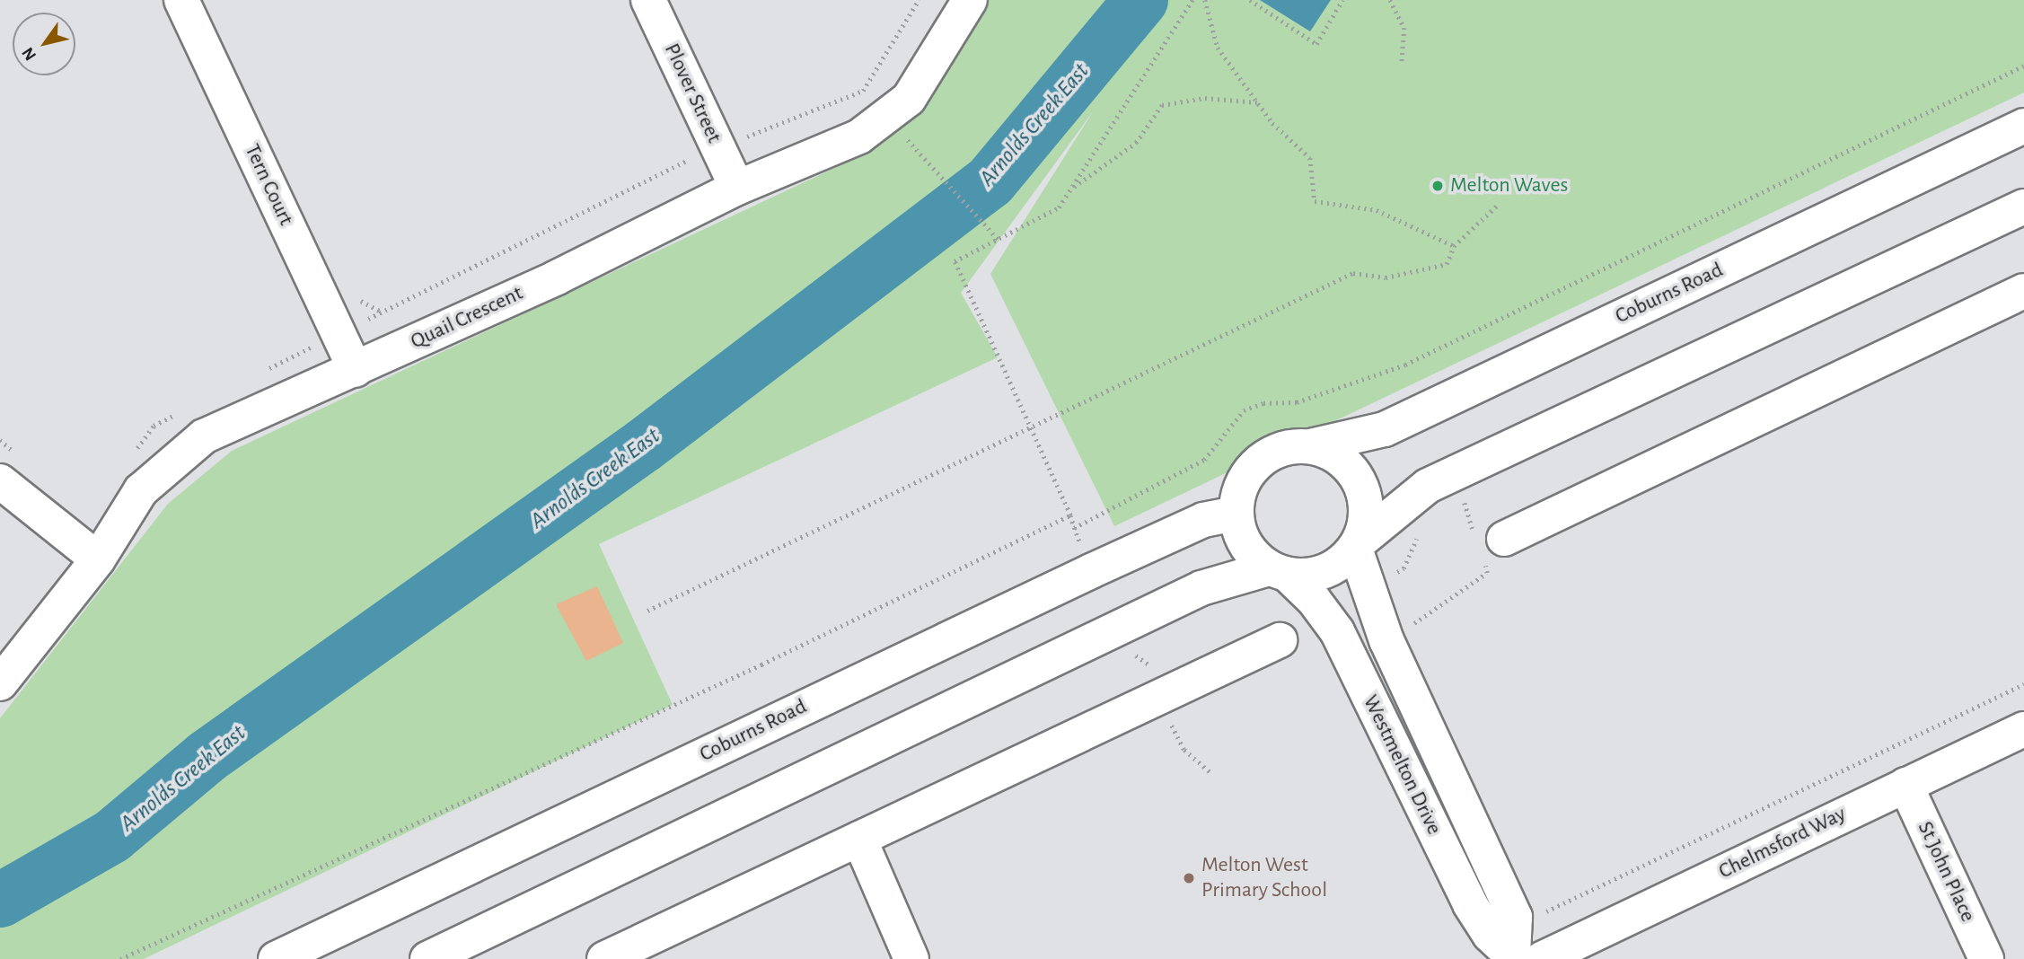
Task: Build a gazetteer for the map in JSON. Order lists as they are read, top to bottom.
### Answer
{
  "streets": {
    "street": [
      "Plover Street",
      "Tern Court",
      "Coburns Road",
      "Quail Crescent",
      "Westmelton Drive",
      "Chelmsford Way",
      "St John Place"
    ]
  },
  "crossings": [
    ["Plover Street", "Quail Crescent"],
    ["Tern Court", "Quail Crescent"],
    ["Coburns Road", "Westmelton Drive"],
    ["Westmelton Drive", "Chelmsford Way"],
    ["Chelmsford Way", "St John Place"]
  ],
  "water": ["Arnolds Creek East"],
  "places": ["Melton Waves", "Melton West Primary School"],
  "north": "bottom left"
}
